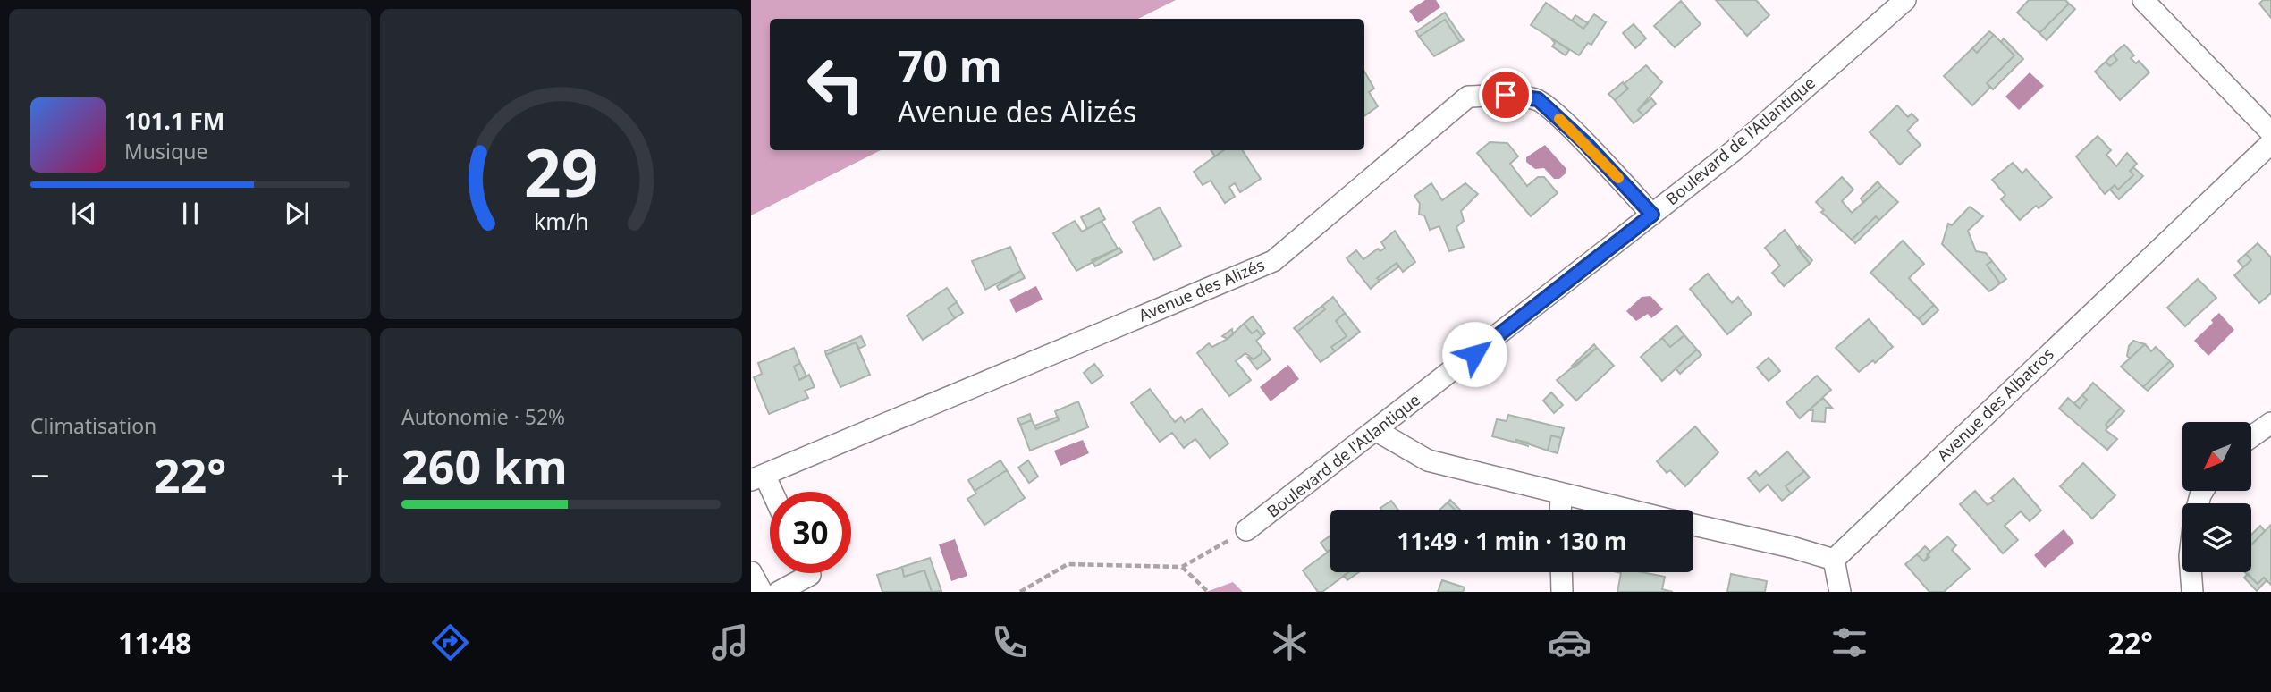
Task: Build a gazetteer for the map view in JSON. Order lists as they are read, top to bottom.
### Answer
{
  "streets": {
    "street": ["Boulevard de l'Atlantique", "Avenue des Alizés", "Avenue des Albatros"]
  },
  "crossings": [
    ["Boulevard de l'Atlantique", "Avenue des Alizés"]
  ],
  "north": "bottom left",
  "page": {
    "turn": ["70 m", "Avenue des Alizés"],
    "song": ["101.1 FM", "Musique"],
    "tile": [
      "Climatisation",
      ["Autonomie · 52%", "260 km"]
    ],
    "heat": ["−", "22°", "+"],
    "limit": "30",
    "trip": "11:49 · 1 min · 130 m",
    "tabs": ["11:48", "22°"],
    "gauge": ["29", "km/h"]
  }
}
